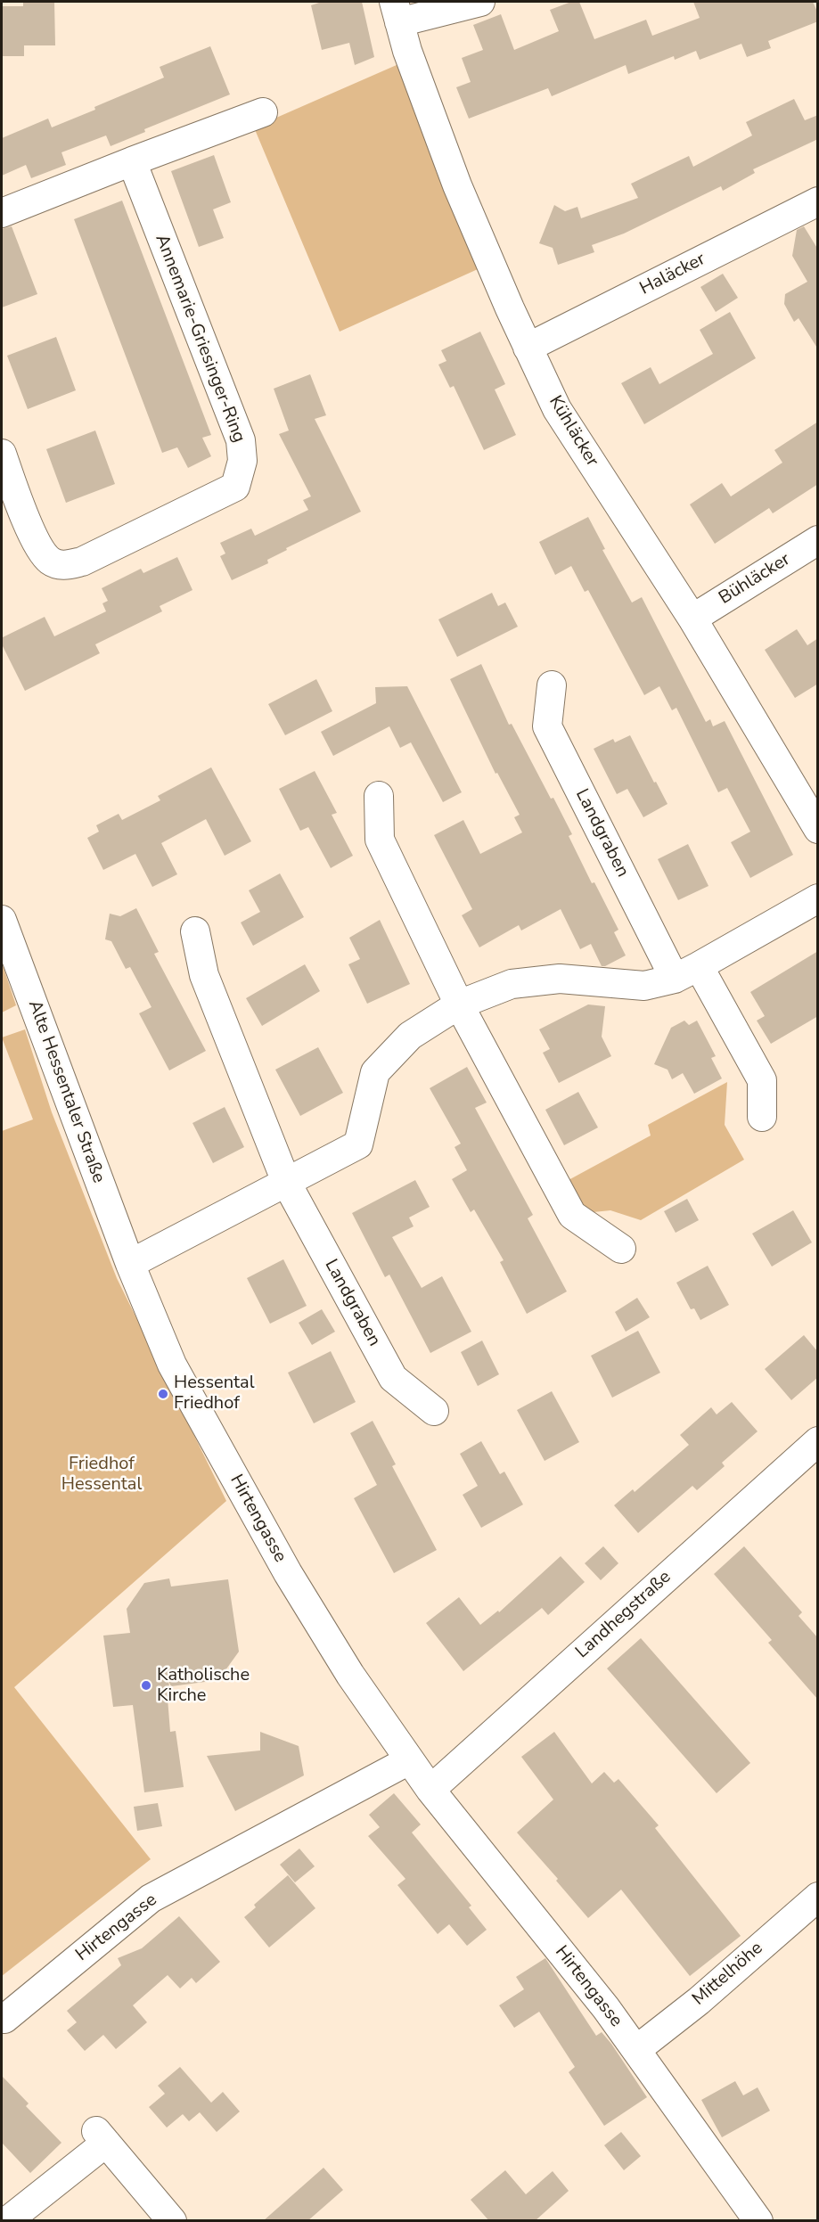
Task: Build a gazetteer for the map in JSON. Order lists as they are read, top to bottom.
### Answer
{
  "streets": {
    "street": [
      "Haläcker",
      "Annemarie-Griesinger-Ring",
      "Kühläcker",
      "Bühläcker",
      "Landgraben",
      "Alte Hessentaler Straße",
      "Hirtengasse",
      "Landhegstraße",
      "Mittelhöhe"
    ]
  },
  "crossings": [
    ["Haläcker", "Kühläcker"],
    ["Kühläcker", "Bühläcker"],
    ["Alte Hessentaler Straße", "Hirtengasse"],
    ["Hirtengasse", "Landhegstraße"],
    ["Hirtengasse", "Mittelhöhe"]
  ],
  "parks": ["Friedhof Hessental"],
  "places": ["Hessental Friedhof", "Katholische Kirche"]
}
